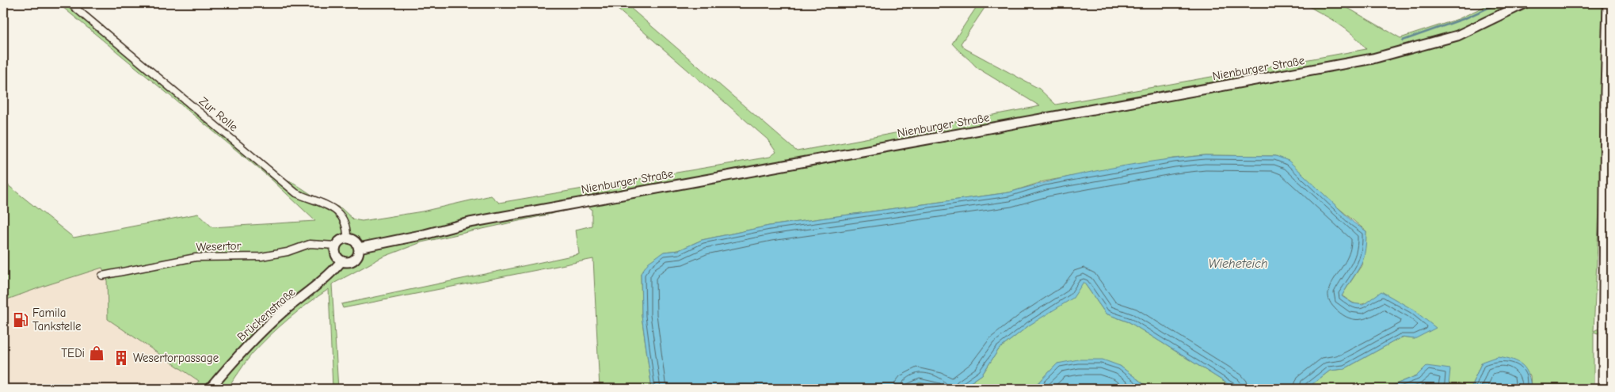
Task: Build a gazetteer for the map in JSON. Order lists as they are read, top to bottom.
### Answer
{
  "streets": {
    "street": [
      "Nienburger Straße",
      "Zur Rolle",
      "Wesertor",
      "Brückenstraße"
    ]
  },
  "crossings": [
    ["Nienburger Straße", "Zur Rolle"],
    ["Nienburger Straße", "Wesertor"],
    ["Nienburger Straße", "Brückenstraße"],
    ["Zur Rolle", "Wesertor"],
    ["Zur Rolle", "Brückenstraße"],
    ["Wesertor", "Brückenstraße"]
  ],
  "water": ["Wieheteich"],
  "places": {
    "fuel station": ["Famila Tankstelle"],
    "shop": ["TEDi"],
    "building": ["Wesertorpassage"]
  }
}
